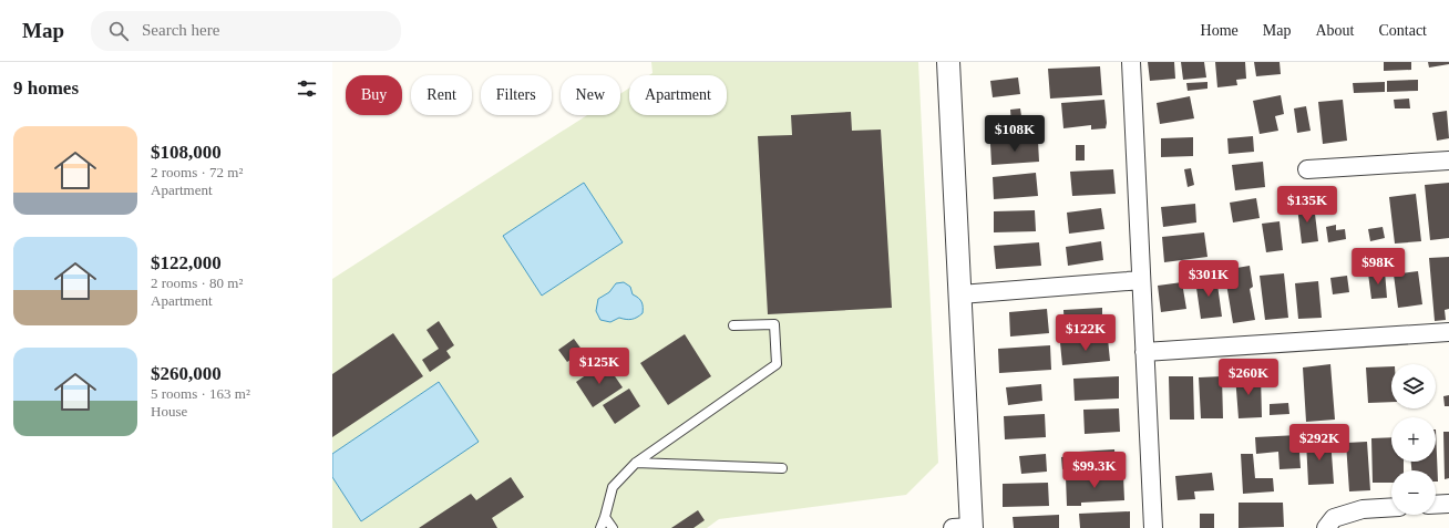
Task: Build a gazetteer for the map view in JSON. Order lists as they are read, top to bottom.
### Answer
{
  "page": {
    "header": "Map",
    "search": "Search here",
    "nav": [
      "Home",
      "Map",
      "About",
      "Contact"
    ],
    "heading": "9 homes",
    "chip": [
      "Buy",
      "Rent",
      "Filters",
      "New",
      "Apartment"
    ],
    "list": [
      {
        "name": "$108,000",
        "note": "2 rooms · 72 m² · Apartment"
      },
      {
        "name": "$122,000",
        "note": "2 rooms · 80 m² · Apartment"
      },
      {
        "name": "$260,000",
        "note": "5 rooms · 163 m² · House"
      }
    ],
    "price": [
      "$108K",
      "$135K",
      "$98K",
      "$301K",
      "$122K",
      "$125K",
      "$260K",
      "$292K",
      "$99.3K"
    ],
    "map_buttons": ["+", "−"]
  }
}
